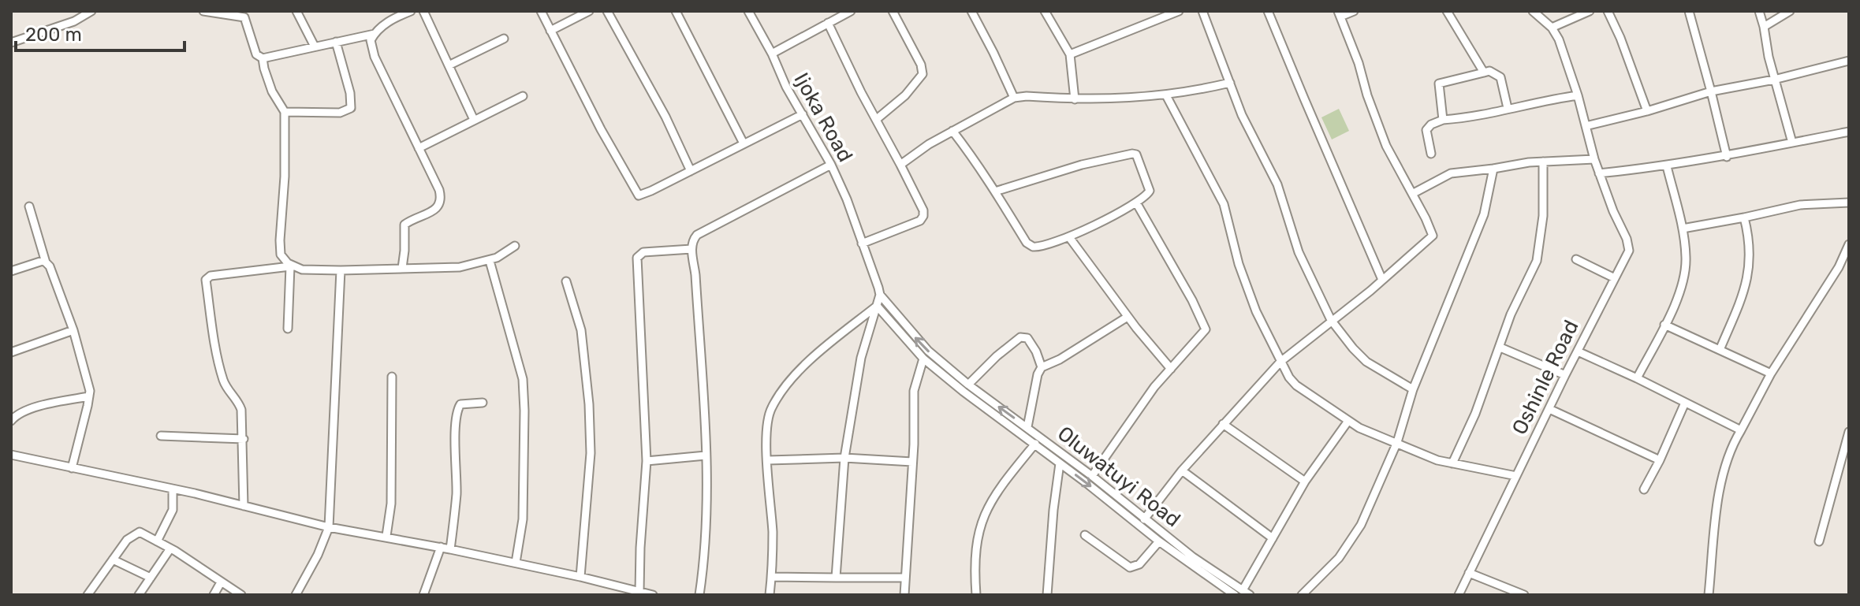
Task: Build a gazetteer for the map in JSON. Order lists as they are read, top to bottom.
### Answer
{
  "streets": {
    "street": ["Ijoka Road", "Oshinle Road", "Oluwatuyi Road"]
  },
  "scale_bar": "200 m"
}
